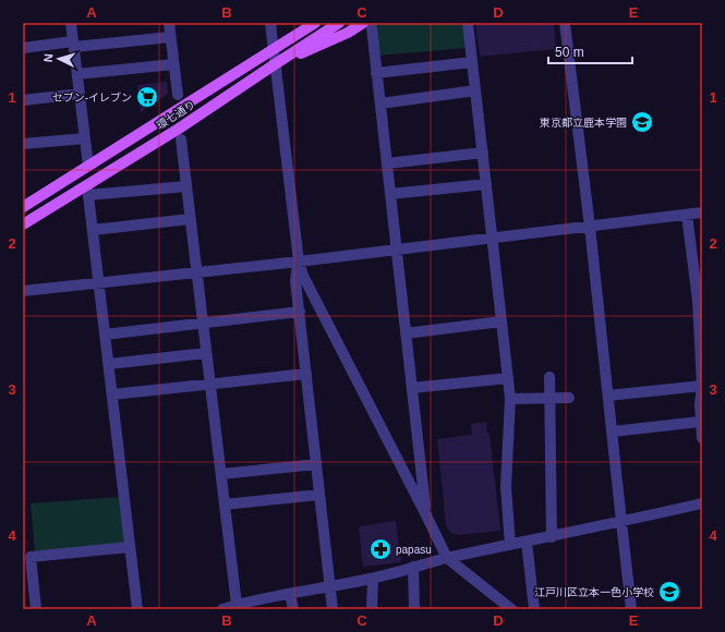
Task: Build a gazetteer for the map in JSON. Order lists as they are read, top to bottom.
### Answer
{
  "streets": {
    "main road": ["環七通り"]
  },
  "places": {
    "supermarket": ["セブン-イレブン"],
    "school or university": ["東京都立鹿本学園", "江戸川区立本一色小学校"],
    "pharmacy": ["papasu"]
  },
  "scale_bar": "50 m",
  "north": "left",
  "grid": {
    "columns": [
      "A",
      "B",
      "C",
      "D",
      "E"
    ],
    "rows": [
      "1",
      "2",
      "3",
      "4"
    ]
  }
}
